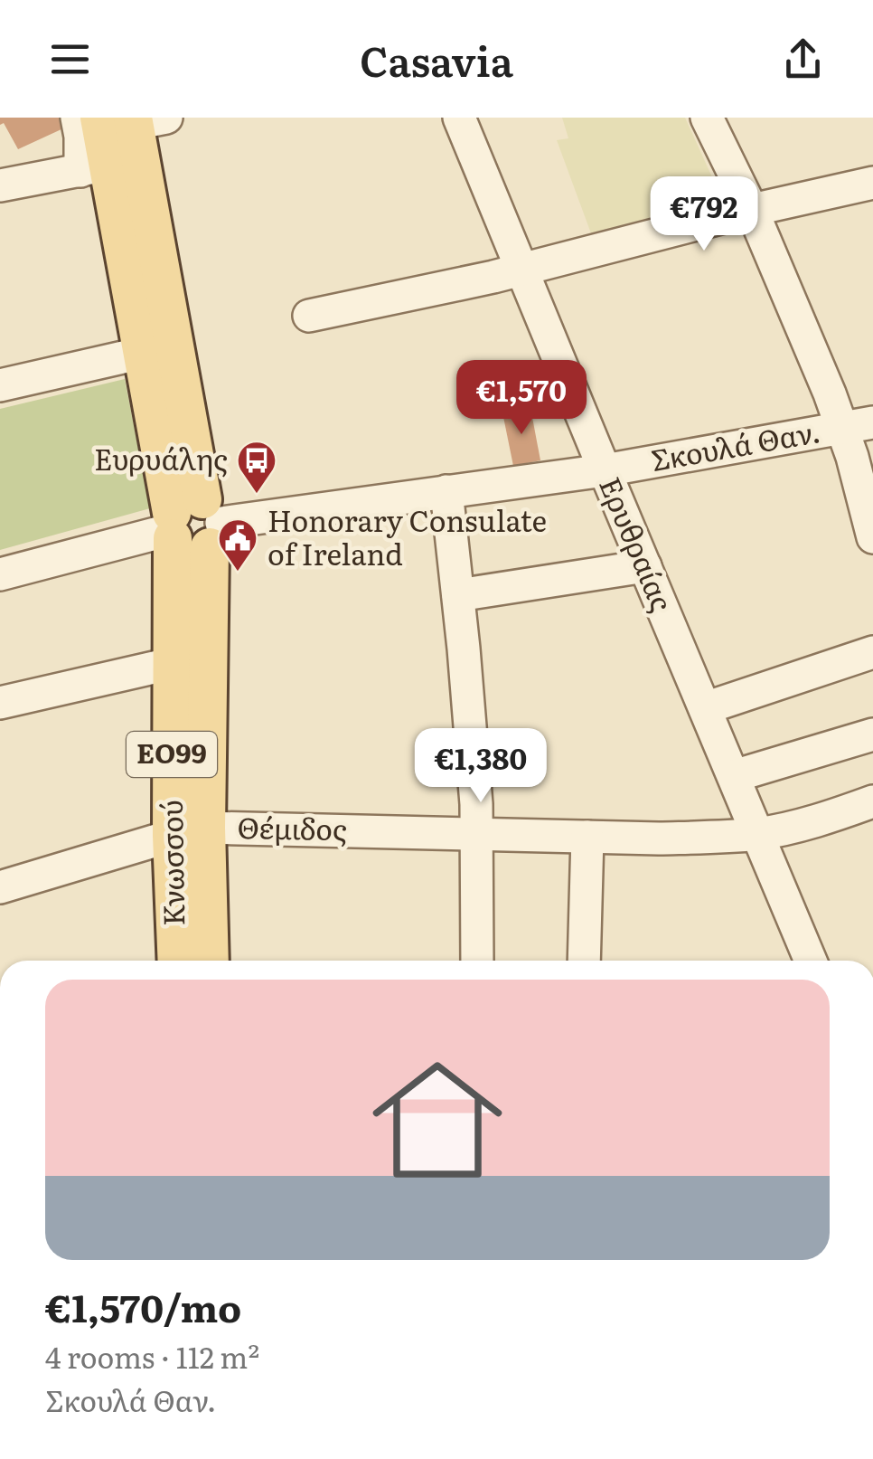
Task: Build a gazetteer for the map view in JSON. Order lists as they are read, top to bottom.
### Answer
{
  "streets": {
    "main road": ["ΕΟ99", "Κνωσσού"],
    "street": ["Σκουλά Θαν.", "Ερυθραίας", "Θέμιδος"]
  },
  "crossings": [
    ["Σκουλά Θαν.", "Ερυθραίας"],
    ["Σκουλά Θαν.", "Κνωσσού"],
    ["Ερυθραίας", "Θέμιδος"],
    ["Θέμιδος", "Κνωσσού"]
  ],
  "places": {
    "bus stop": ["Ευρυάλης"],
    "public building": ["Honorary Consulate of Ireland"]
  },
  "page": {
    "header": "Casavia",
    "price": ["€792", "€1,570", "€1,380"],
    "list": [
      {
        "name": "€1,570/mo",
        "note": "4 rooms · 112 m² · Σκουλά Θαν."
      }
    ]
  }
}
